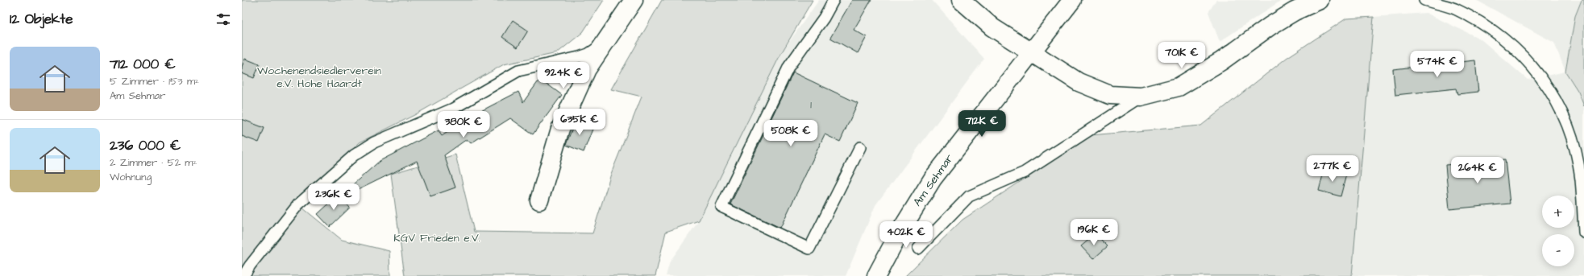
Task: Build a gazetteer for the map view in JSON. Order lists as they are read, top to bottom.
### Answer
{
  "streets": {
    "street": ["Am Sehmar"]
  },
  "parks": ["Wochenendsiedlerverein e.V. Hohe Haardt", "KGV Frieden e.V."],
  "house_numbers": ["1"],
  "page": {
    "heading": "12 Objekte",
    "list": [
      {
        "name": "712 000 €",
        "note": "5 Zimmer · 153 m² · Am Sehmar"
      },
      {
        "name": "236 000 €",
        "note": "2 Zimmer · 52 m² · Wohnung"
      }
    ],
    "price": [
      "701K €",
      "574K €",
      "924K €",
      "635K €",
      "712K €",
      "380K €",
      "508K €",
      "277K €",
      "264K €",
      "236K €",
      "196K €",
      "402K €"
    ],
    "map_buttons": ["+", "−"]
  }
}
